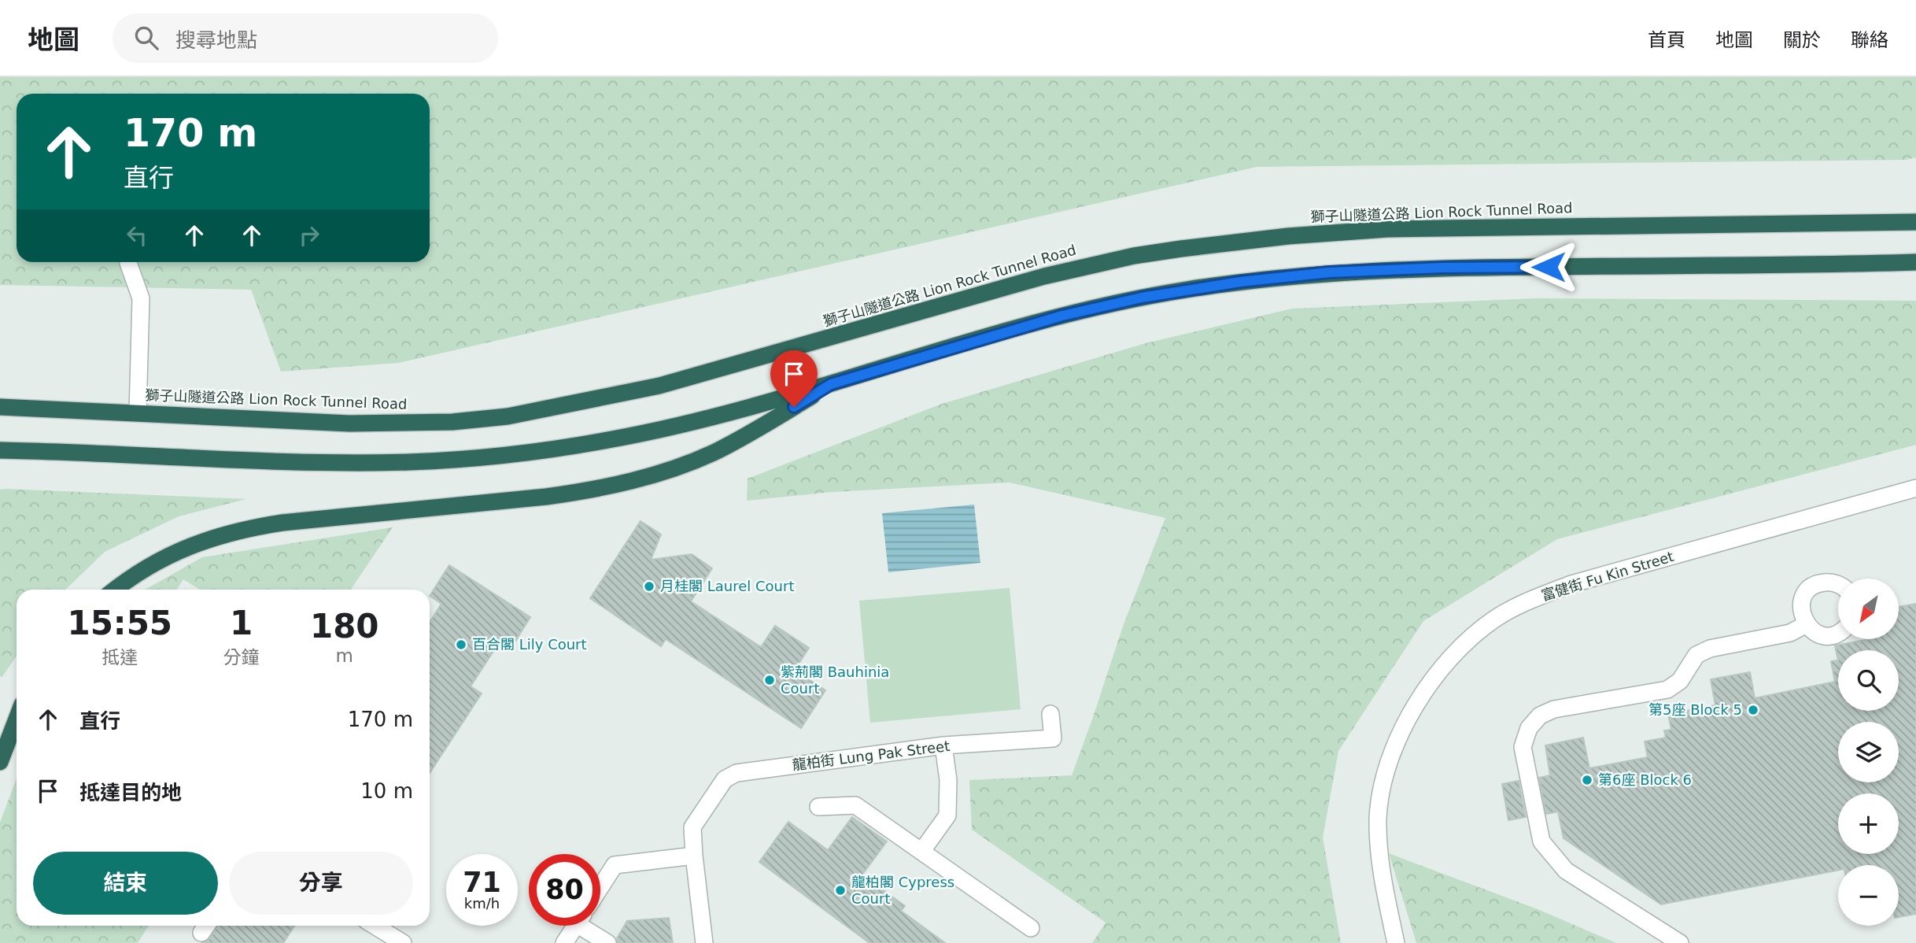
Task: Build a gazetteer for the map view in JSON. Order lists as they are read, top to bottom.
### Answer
{
  "streets": {
    "highway": ["獅子山隧道公路 Lion Rock Tunnel Road"],
    "street": ["富健街 Fu Kin Street", "龍柏街 Lung Pak Street"]
  },
  "places": [
    "月桂閣 Laurel Court",
    "百合閣 Lily Court",
    "紫荊閣 Bauhinia Court",
    "第5座 Block 5",
    "第6座 Block 6",
    "龍柏閣 Cypress Court"
  ],
  "north": "bottom left",
  "page": {
    "header": "地圖",
    "search": "搜尋地點",
    "nav": [
      "首頁",
      "地圖",
      "關於",
      "聯絡"
    ],
    "turn": ["170 m", "直行"],
    "map_buttons": ["+", "−"],
    "eta": [
      "15:55",
      "抵達",
      "1",
      "分鐘",
      "180",
      "m"
    ],
    "list": [
      {
        "name": "直行",
        "value": "170 m"
      },
      {
        "name": "抵達目的地",
        "value": "10 m"
      }
    ],
    "buttons": ["結束", "分享"],
    "speed": "71 km/h",
    "limit": "80"
  }
}
